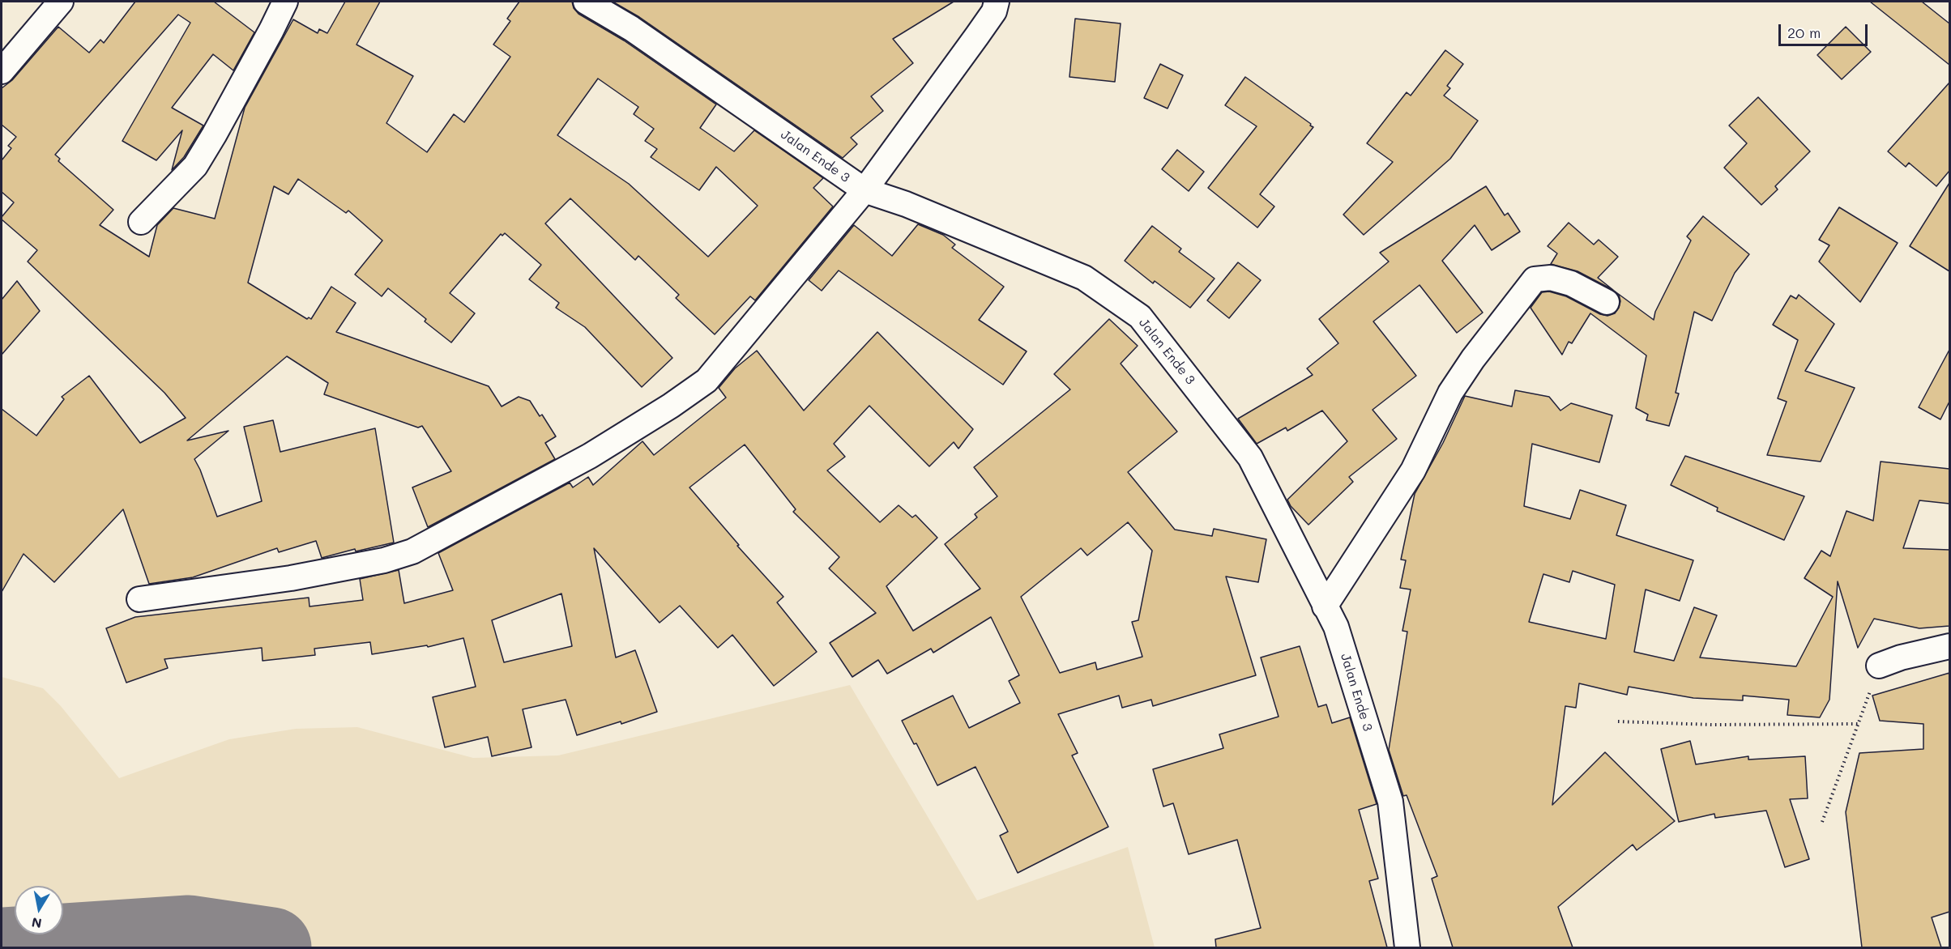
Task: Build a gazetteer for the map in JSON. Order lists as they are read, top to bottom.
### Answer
{
  "streets": {
    "street": ["Jalan Ende 3"]
  },
  "scale_bar": "20 m",
  "north": "bottom"
}
